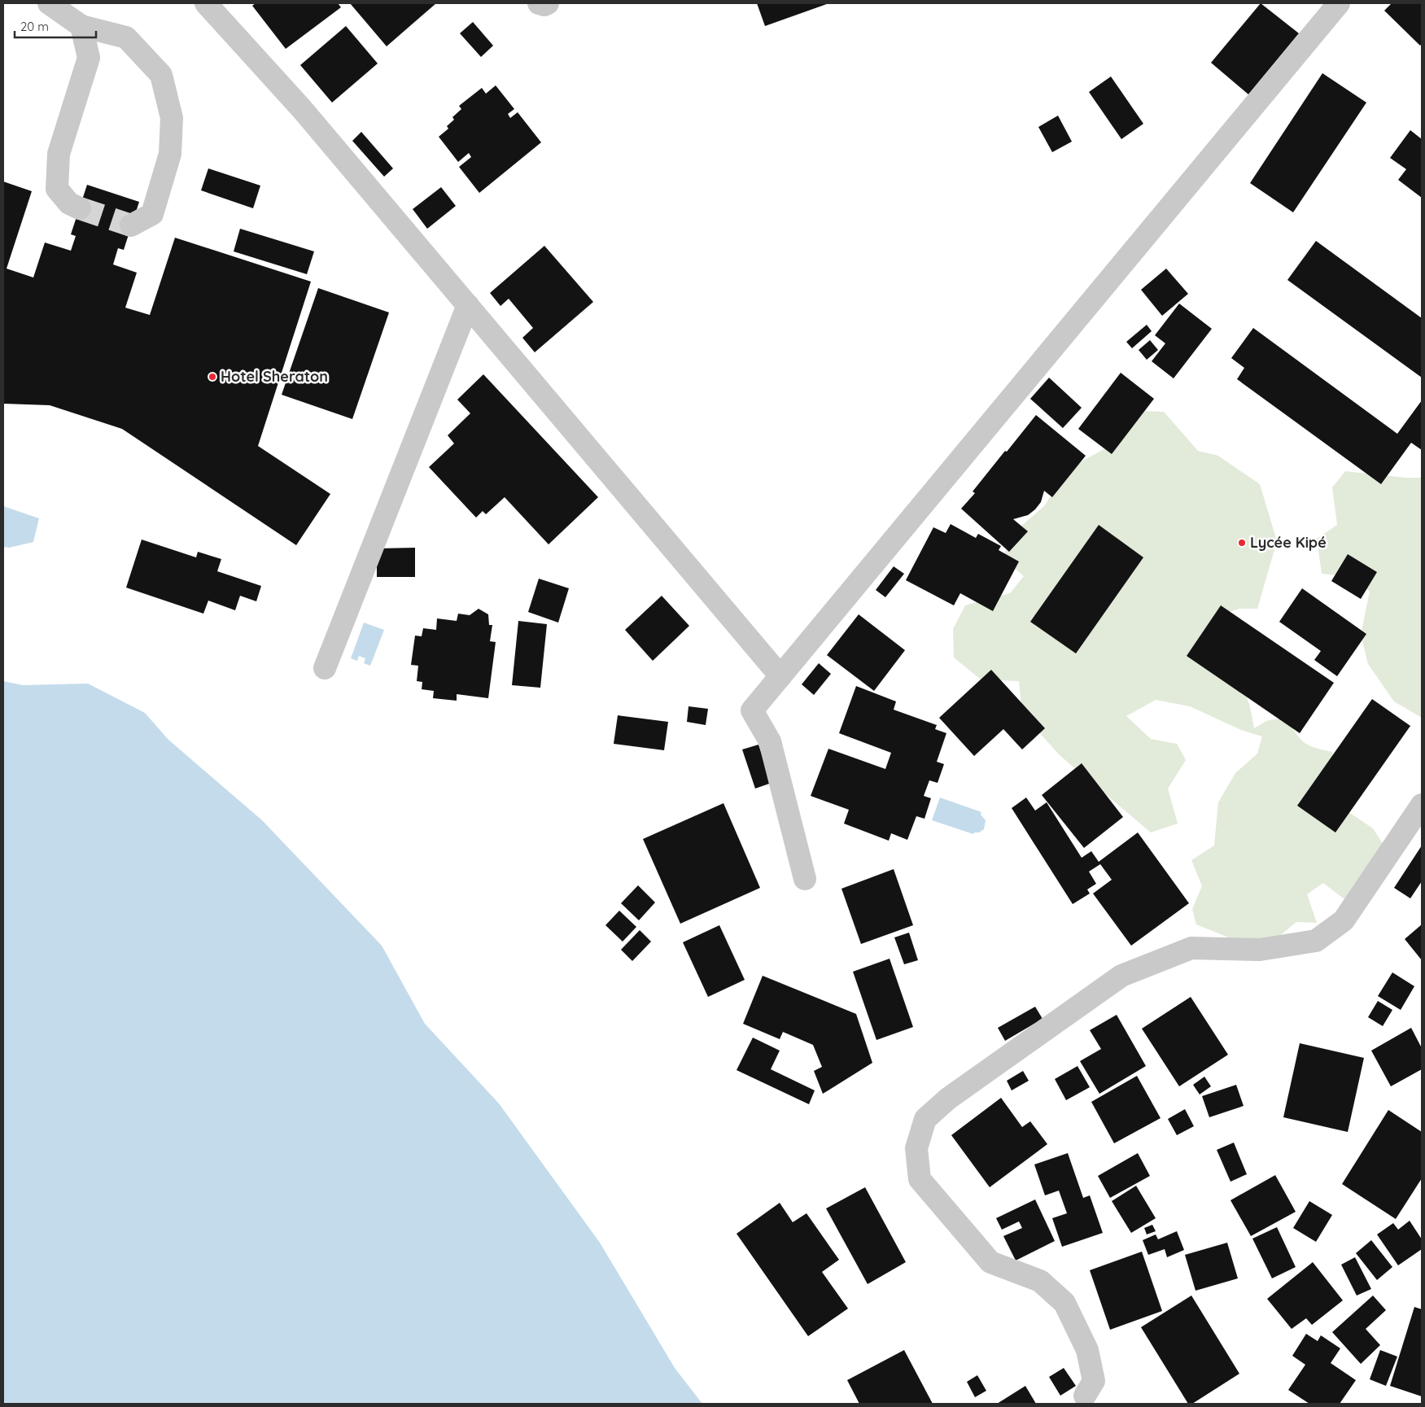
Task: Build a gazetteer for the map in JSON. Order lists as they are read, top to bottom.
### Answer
{
  "places": ["Hotel Sheraton", "Lycée Kipé"],
  "scale_bar": "20 m"
}
